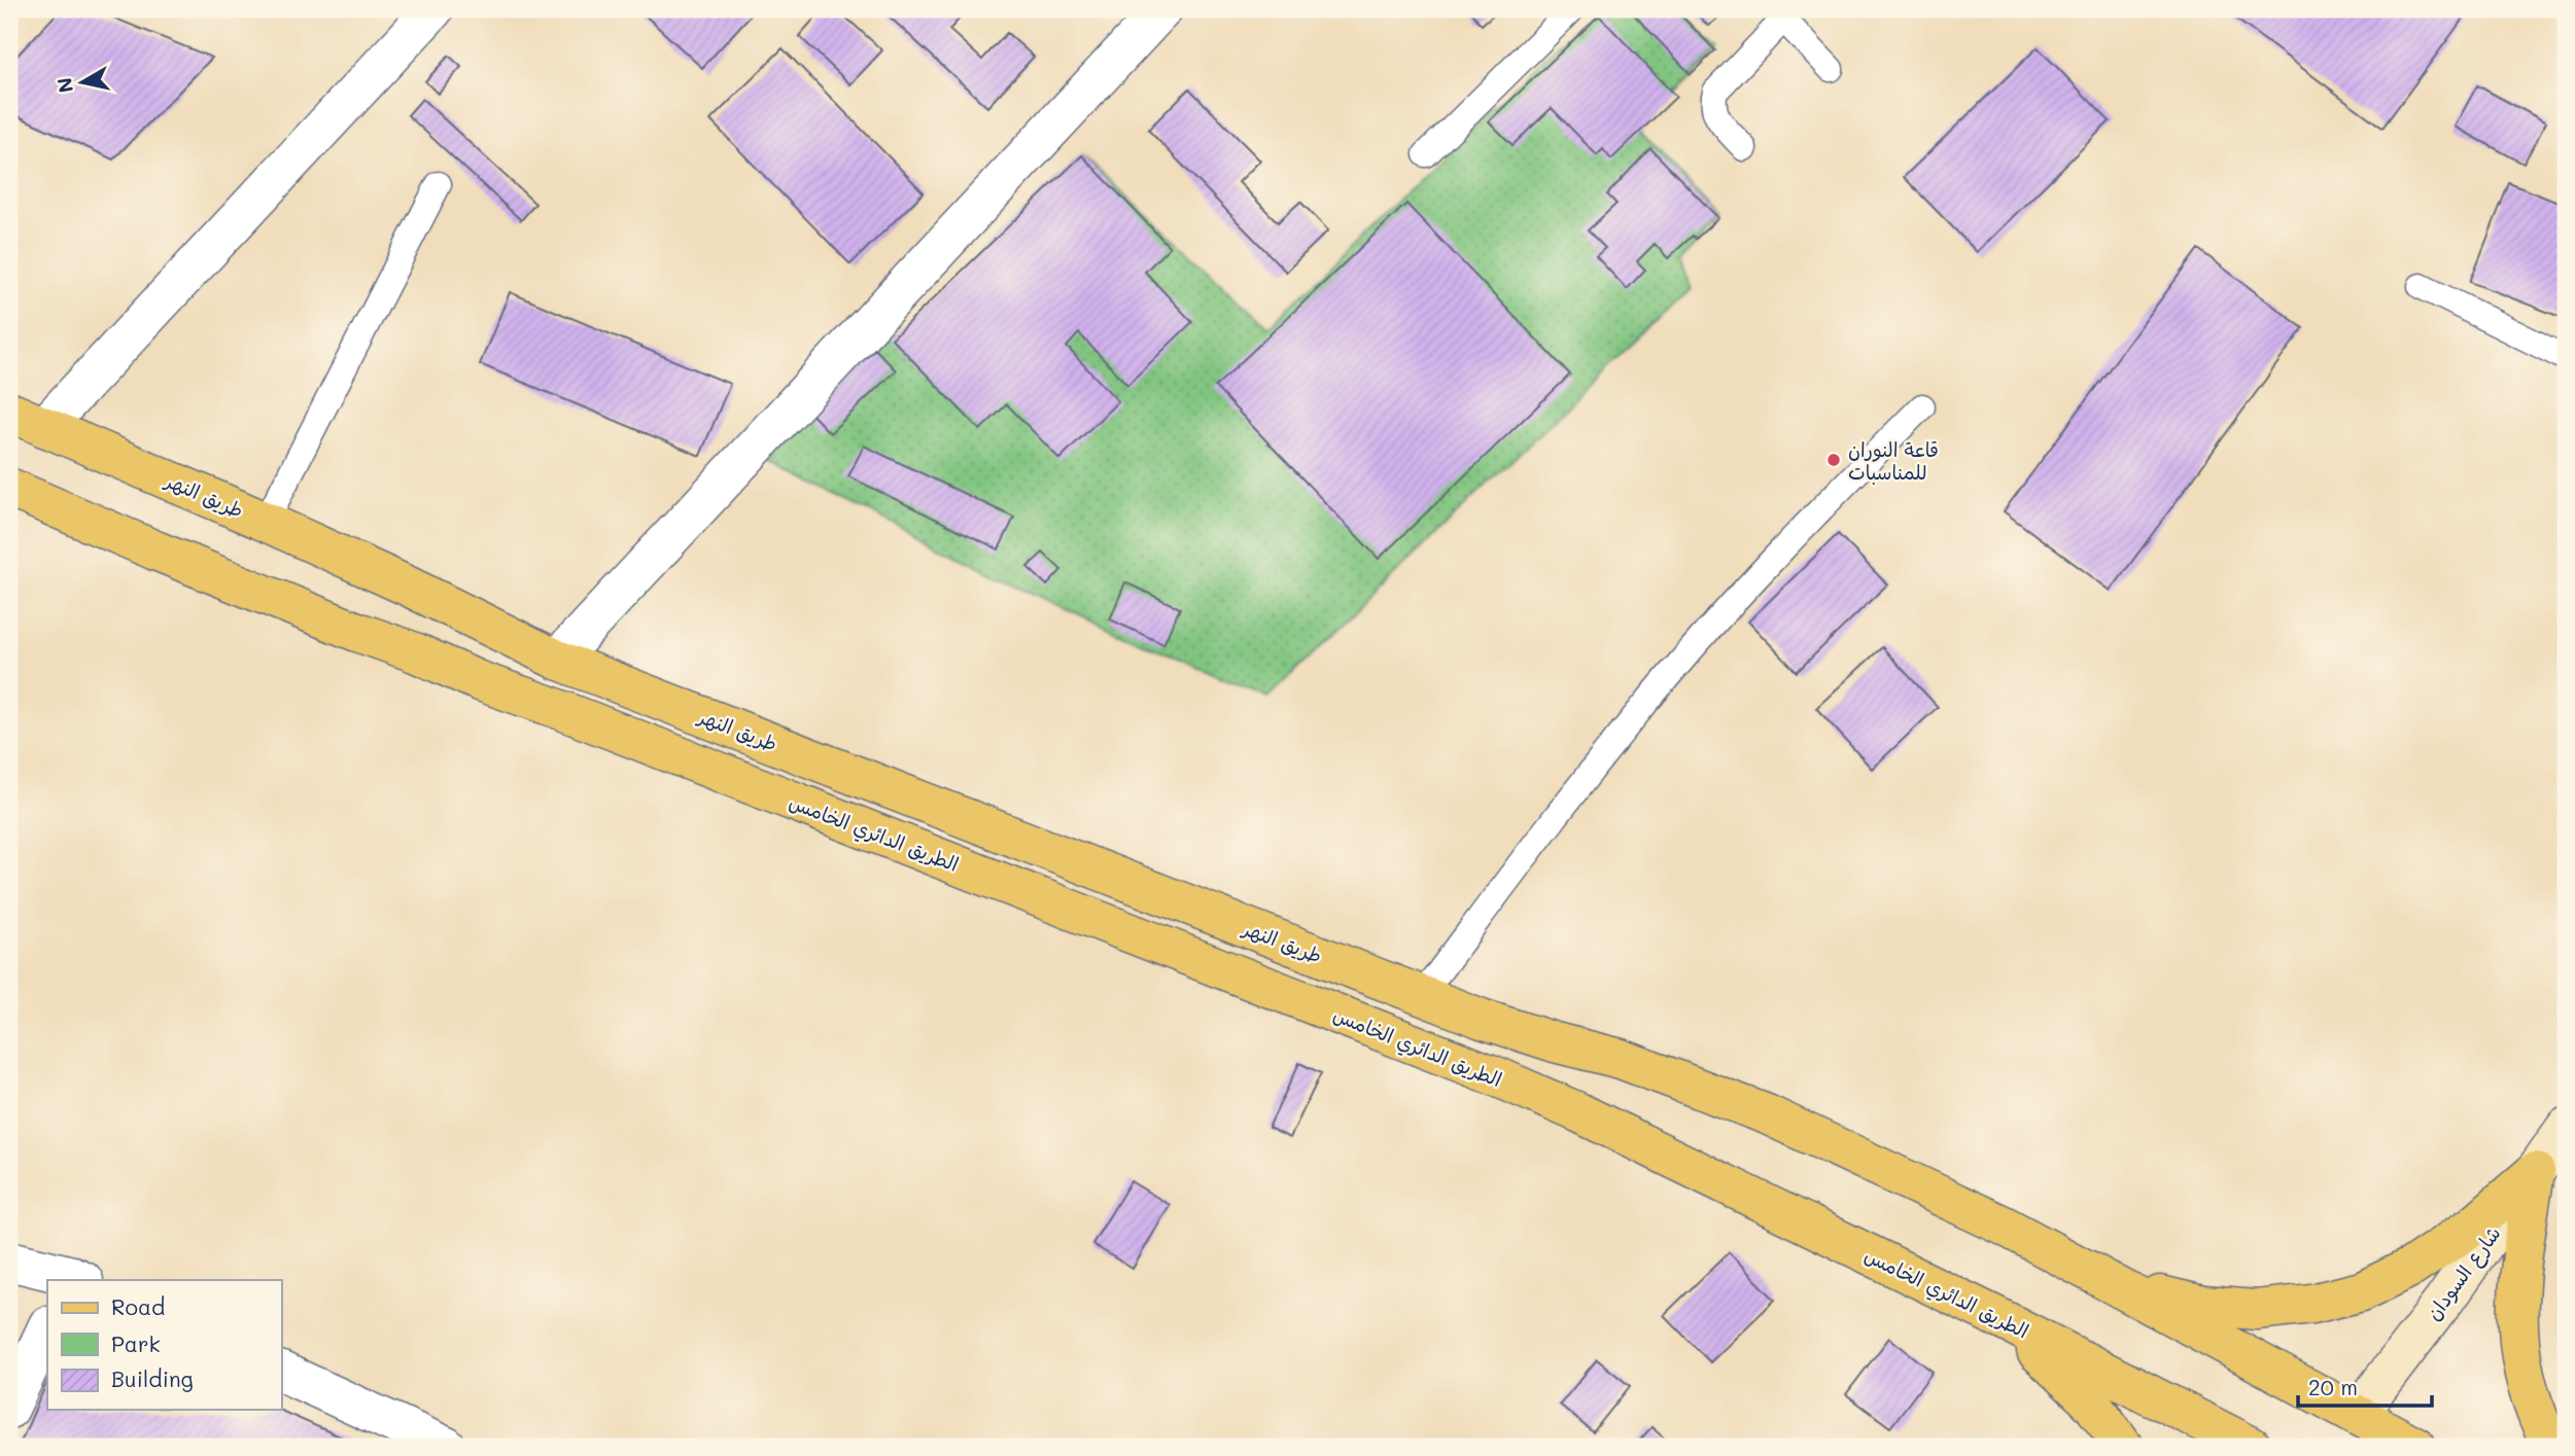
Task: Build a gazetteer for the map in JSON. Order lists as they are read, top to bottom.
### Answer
{
  "streets": {
    "main road": ["طريق النهر", "الطريق الدائري الخامس", "شارع السودان"]
  },
  "places": ["قاعة النوران للمناسبات"],
  "legend": ["Road", "Park", "Building"],
  "scale_bar": "20 m",
  "north": "left"
}
